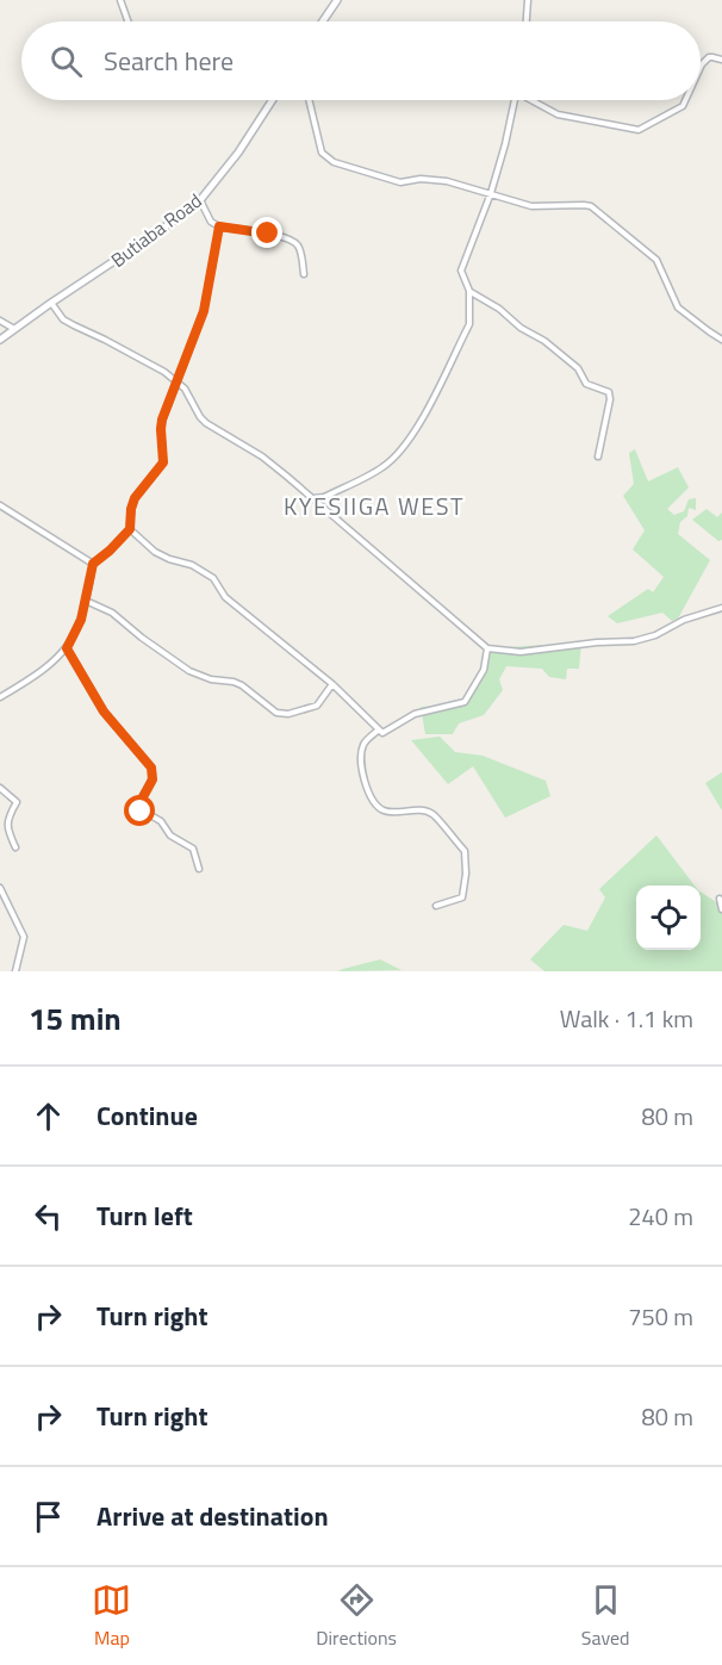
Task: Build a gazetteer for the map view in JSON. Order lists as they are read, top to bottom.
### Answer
{
  "streets": {
    "main road": ["Butiaba Road"]
  },
  "districts": ["KYESIIGA WEST"],
  "page": {
    "search": "Search here",
    "heading": ["15 min", "Walk · 1.1 km"],
    "list": [
      ["Continue", "80 m"],
      ["Turn left", "240 m"],
      ["Turn right", "750 m"],
      ["Turn right", "80 m"],
      "Arrive at destination"
    ],
    "nav": ["Map", "Directions", "Saved"]
  }
}
